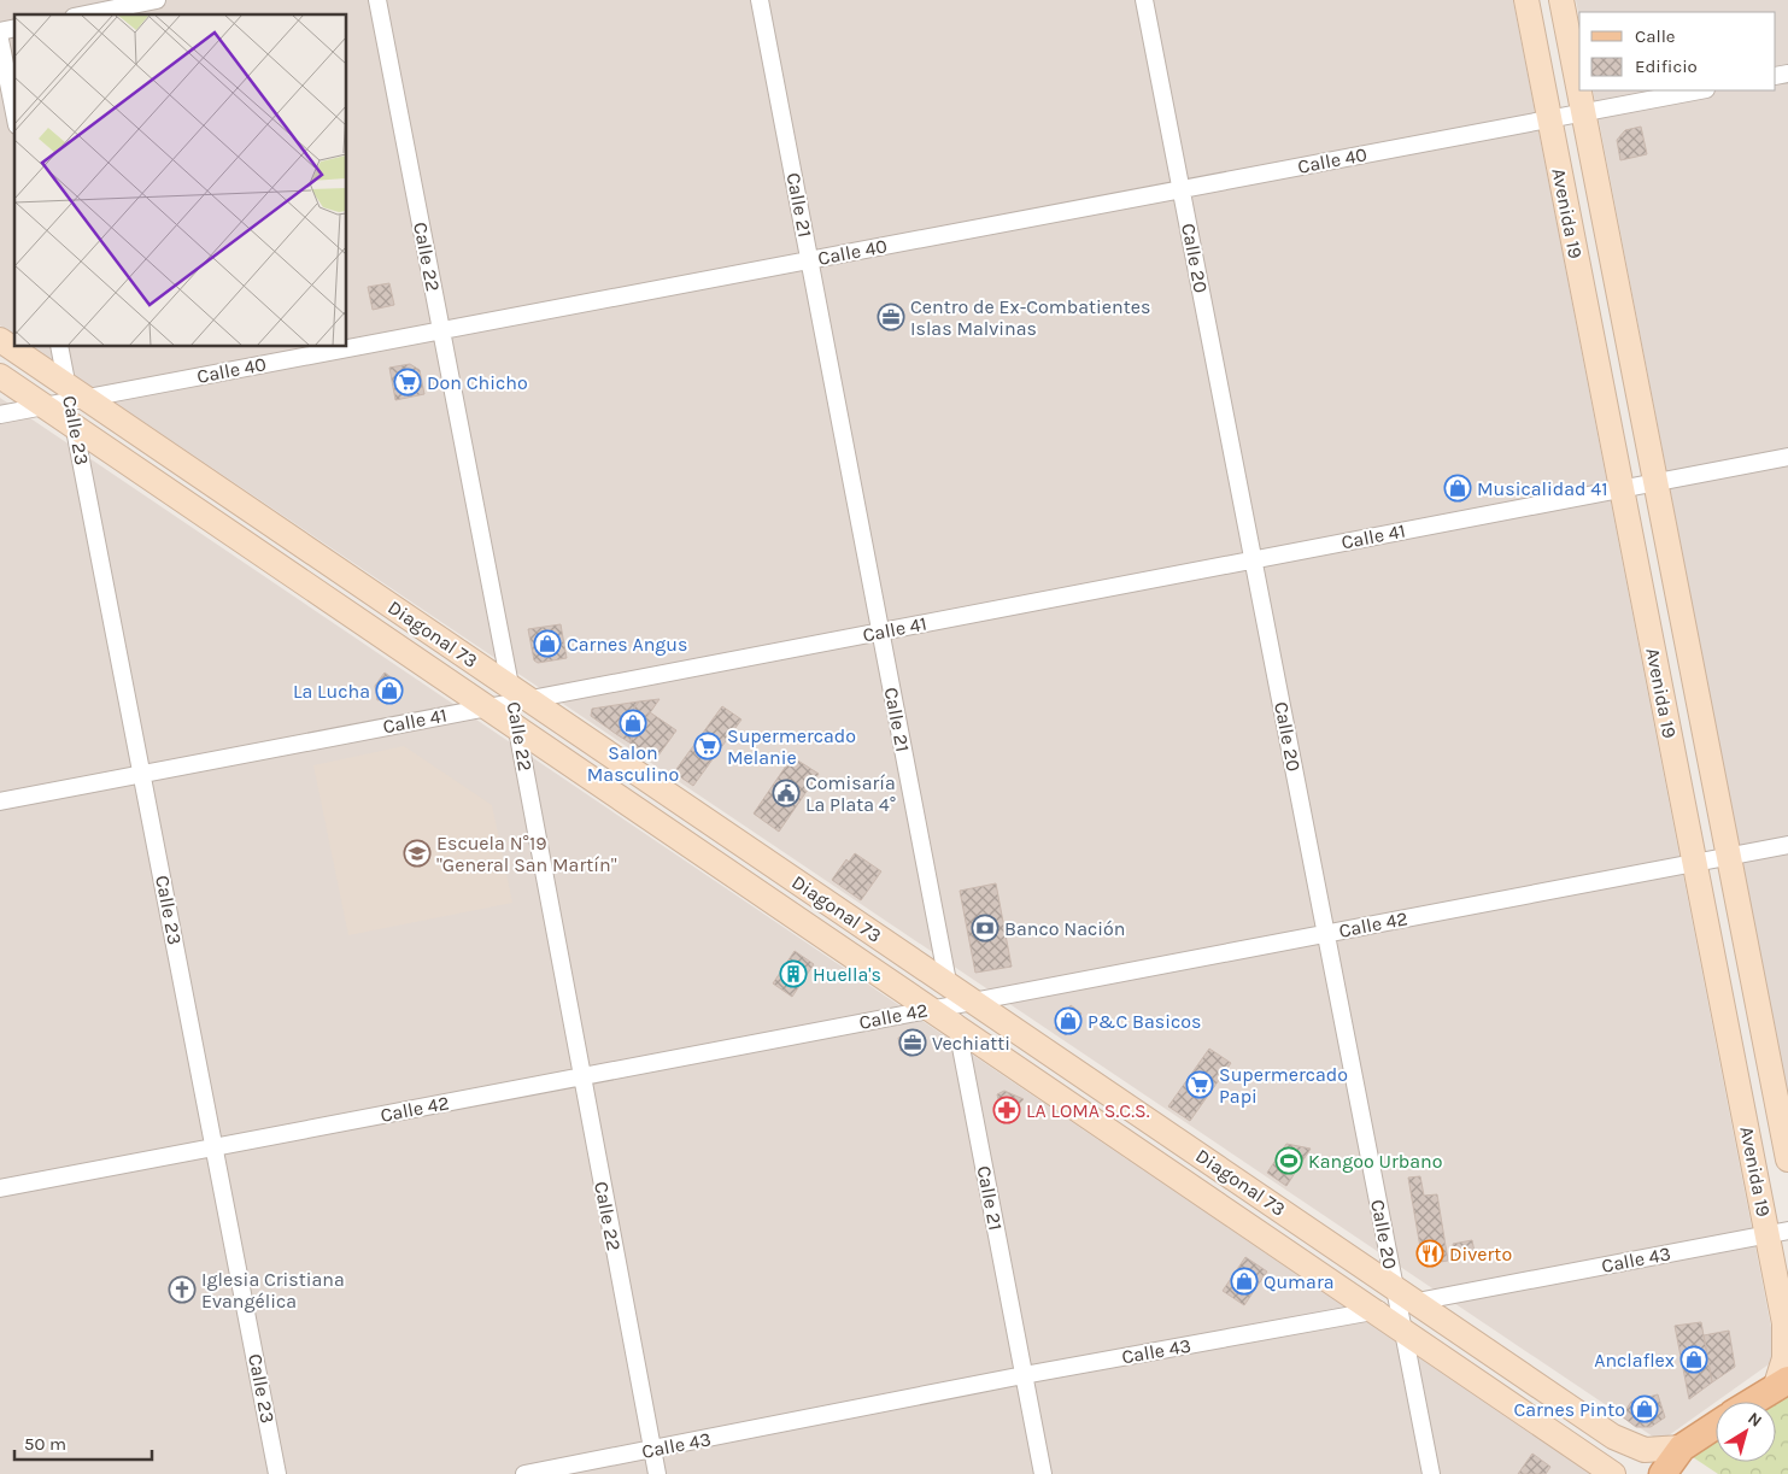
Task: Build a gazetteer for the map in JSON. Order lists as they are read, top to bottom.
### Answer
{
  "streets": {
    "main road": ["Avenida 19", "Diagonal 73"],
    "street": [
      "Calle 40",
      "Calle 21",
      "Calle 22",
      "Calle 20",
      "Calle 23",
      "Calle 41",
      "Calle 42",
      "Calle 43"
    ]
  },
  "crossings": [
    ["Calle 40", "Calle 21"],
    ["Calle 40", "Avenida 19"],
    ["Calle 40", "Calle 22"],
    ["Calle 40", "Calle 20"],
    ["Calle 40", "Calle 23"],
    ["Calle 40", "Diagonal 73"],
    ["Calle 21", "Calle 41"],
    ["Calle 21", "Diagonal 73"],
    ["Calle 21", "Calle 42"],
    ["Calle 21", "Calle 43"],
    ["Avenida 19", "Calle 41"],
    ["Avenida 19", "Calle 42"],
    ["Avenida 19", "Calle 43"],
    ["Calle 22", "Calle 41"],
    ["Calle 22", "Diagonal 73"],
    ["Calle 22", "Calle 42"],
    ["Calle 22", "Calle 43"],
    ["Calle 20", "Calle 41"],
    ["Calle 20", "Diagonal 73"],
    ["Calle 20", "Calle 42"],
    ["Calle 20", "Calle 43"],
    ["Calle 23", "Calle 41"],
    ["Calle 23", "Diagonal 73"],
    ["Calle 23", "Calle 42"],
    ["Calle 41", "Diagonal 73"],
    ["Diagonal 73", "Calle 42"],
    ["Diagonal 73", "Calle 43"]
  ],
  "places": {
    "office": ["Centro de Ex-Combatientes Islas Malvinas", "Vechiatti"],
    "supermarket": ["Don Chicho", "Supermercado Melanie", "Supermercado Papi"],
    "shop": [
      "Musicalidad 41",
      "Carnes Angus",
      "La Lucha",
      "Salon Masculino",
      "P&C Basicos",
      "Qumara",
      "Anclaflex",
      "Carnes Pinto"
    ],
    "public building": ["Comisaría La Plata 4°"],
    "school or university": ["Escuela N°19 \"General San Martín\""],
    "bank": ["Banco Nación"],
    "building": ["Huella's"],
    "pharmacy": ["LA LOMA S.C.S."],
    "sports": ["Kangoo Urbano"],
    "restaurant": ["Diverto"],
    "church": ["Iglesia Cristiana Evangélica"]
  },
  "legend": ["Calle", "Edificio"],
  "scale_bar": "50 m",
  "north": "top right"
}
